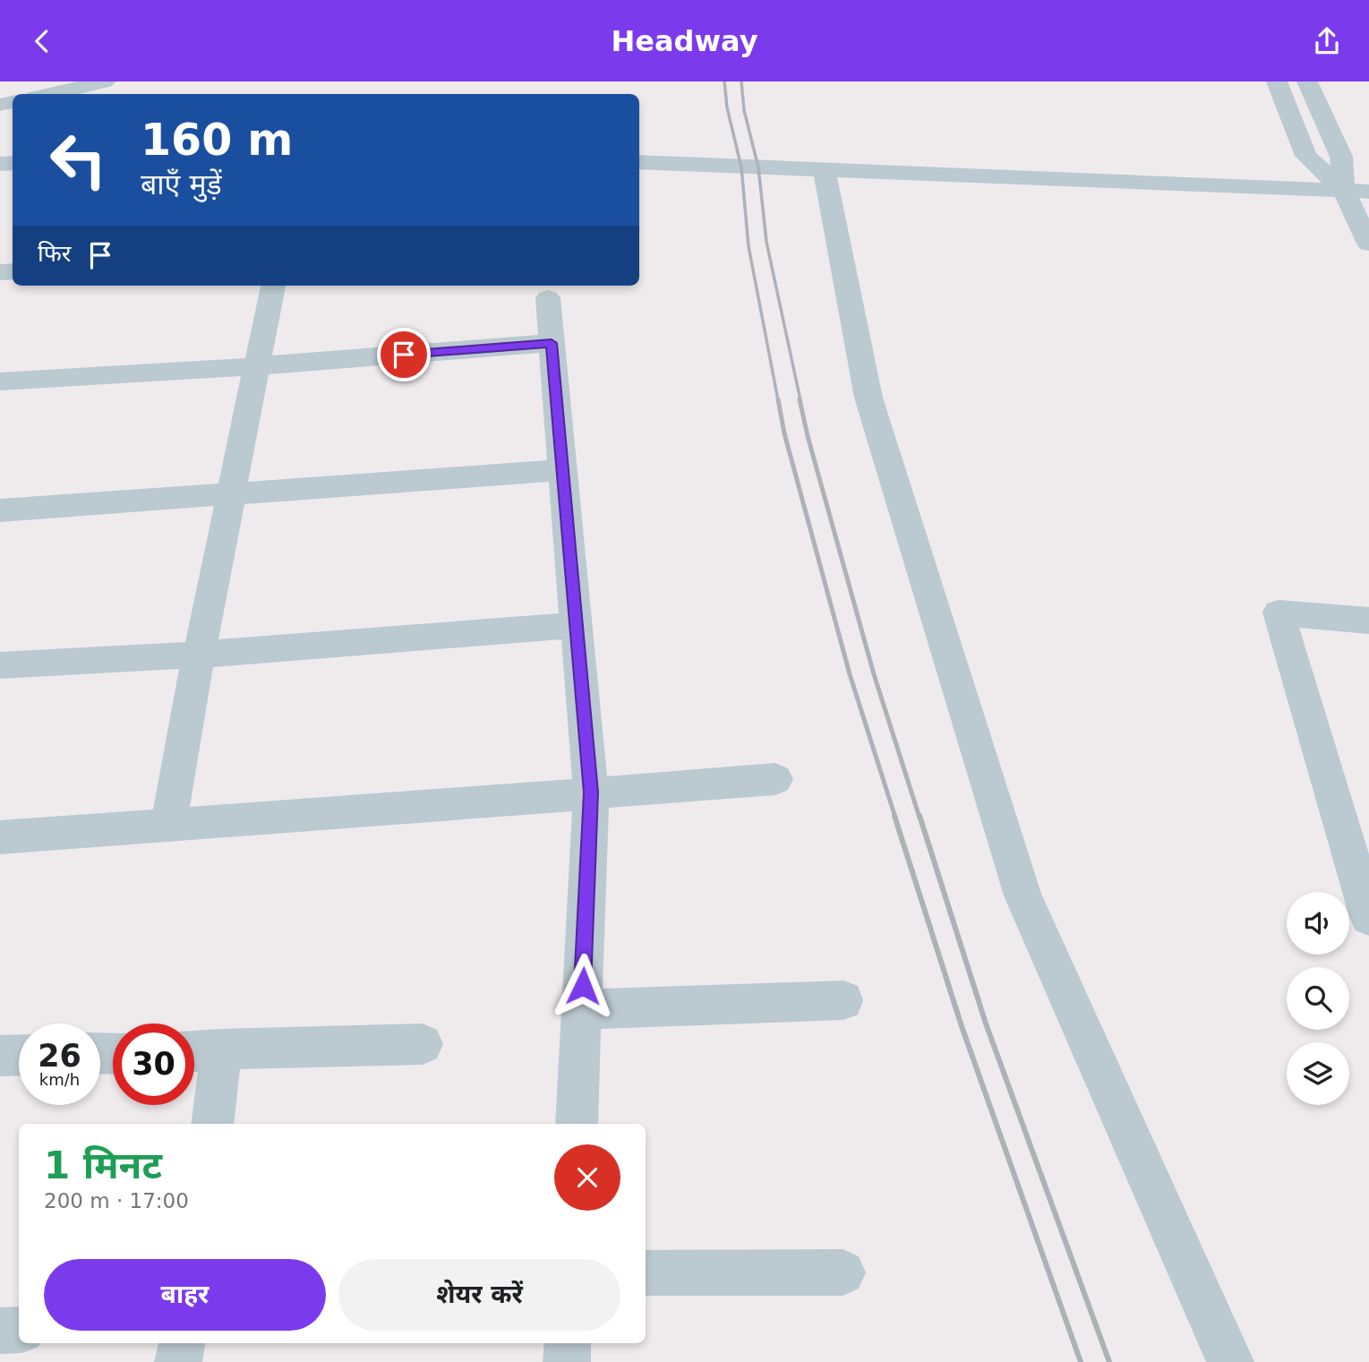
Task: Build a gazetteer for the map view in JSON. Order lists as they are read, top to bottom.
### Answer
{
  "page": {
    "header": "Headway",
    "turn": ["160 m", "बाएँ मुड़ें"],
    "then": "फिर",
    "speed": "26 km/h",
    "limit": "30",
    "heading": ["1 मिनट", "200 m · 17:00"],
    "buttons": ["बाहर", "शेयर करें"]
  }
}
